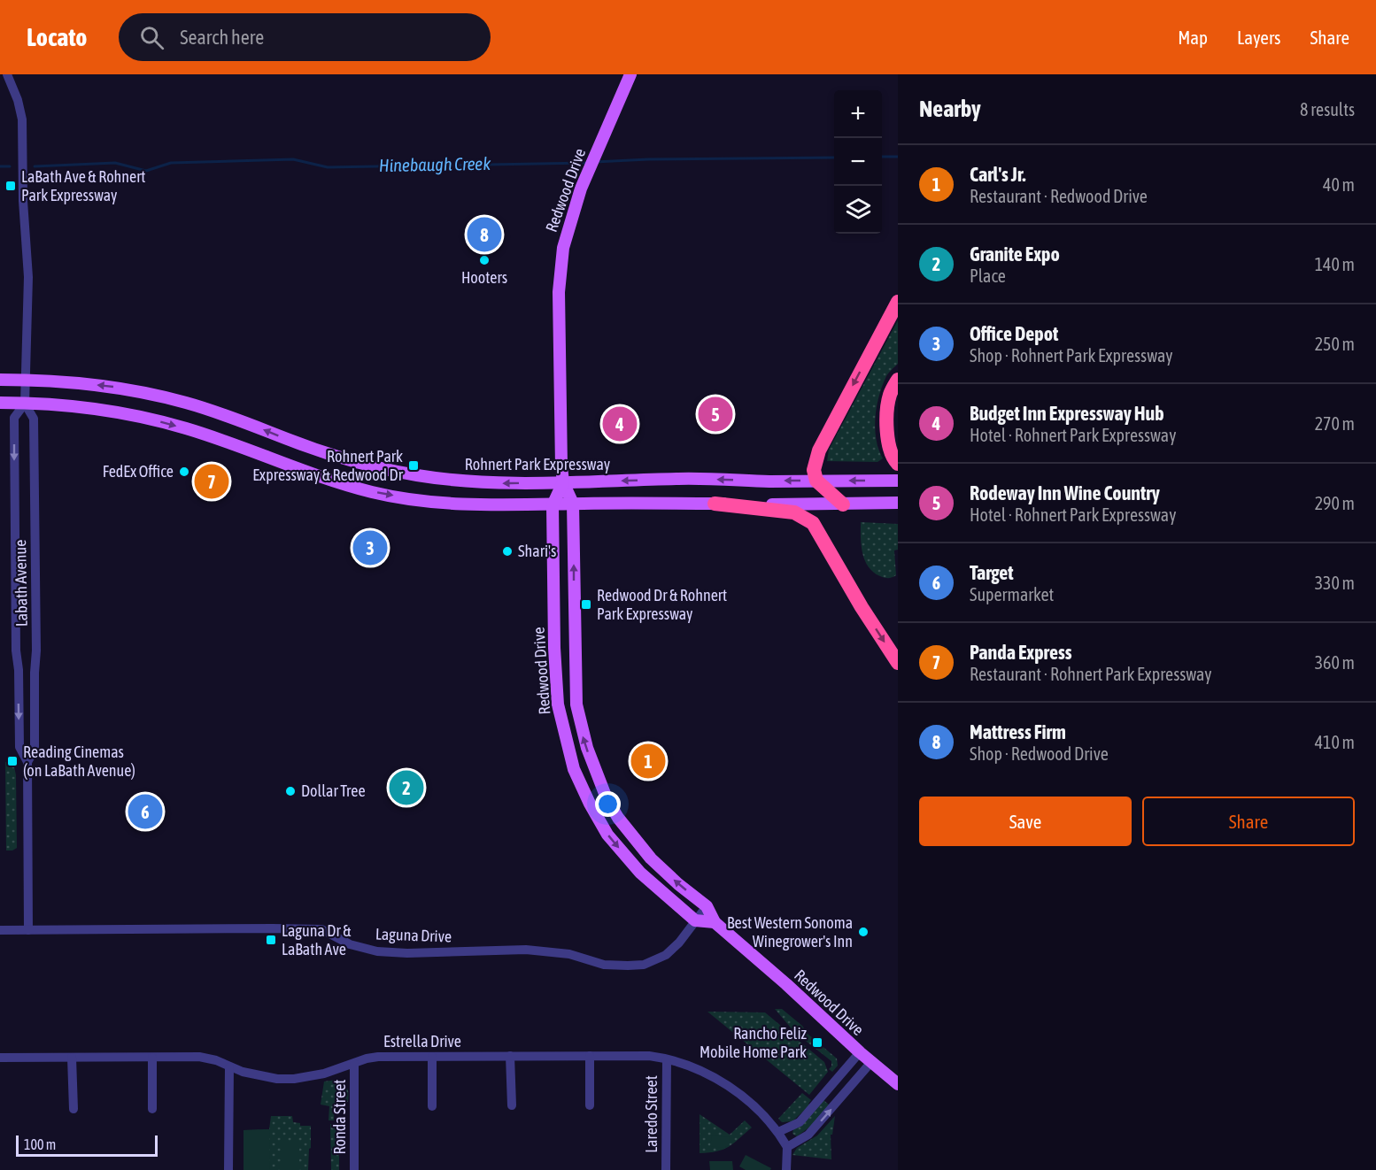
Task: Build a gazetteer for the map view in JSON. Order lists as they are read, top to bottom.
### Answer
{
  "streets": {
    "main road": ["Redwood Drive", "Rohnert Park Expressway"],
    "street": [
      "Labath Avenue",
      "Laguna Drive",
      "Estrella Drive",
      "Laredo Street",
      "Ronda Street"
    ]
  },
  "crossings": [
    ["Redwood Drive", "Rohnert Park Expressway"],
    ["Redwood Drive", "Laguna Drive"],
    ["Rohnert Park Expressway", "Labath Avenue"],
    ["Labath Avenue", "Laguna Drive"],
    ["Estrella Drive", "Laredo Street"],
    ["Estrella Drive", "Ronda Street"]
  ],
  "water": ["Hinebaugh Creek"],
  "places": {
    "transit": [
      "LaBath Ave & Rohnert Park Expressway",
      "Rohnert Park Expressway & Redwood Dr",
      "Redwood Dr & Rohnert Park Expressway",
      "Reading Cinemas (on LaBath Avenue)",
      "Laguna Dr & LaBath Ave",
      "Rancho Feliz Mobile Home Park"
    ],
    "other": [
      "Hooters",
      "FedEx Office",
      "Shari's",
      "Dollar Tree",
      "Best Western Sonoma Winegrower's Inn"
    ]
  },
  "scale_bar": "100 m",
  "page": {
    "header": "Locato",
    "search": "Search here",
    "nav": ["Map", "Layers", "Share"],
    "heading": ["Nearby", "8 results"],
    "map_buttons": ["+", "−"],
    "list": [
      {
        "mark": "1",
        "name": "Carl's Jr.",
        "note": "Restaurant · Redwood Drive",
        "value": "40 m"
      },
      {
        "mark": "2",
        "name": "Granite Expo",
        "note": "Place",
        "value": "140 m"
      },
      {
        "mark": "3",
        "name": "Office Depot",
        "note": "Shop · Rohnert Park Expressway",
        "value": "250 m"
      },
      {
        "mark": "4",
        "name": "Budget Inn Expressway Hub",
        "note": "Hotel · Rohnert Park Expressway",
        "value": "270 m"
      },
      {
        "mark": "5",
        "name": "Rodeway Inn Wine Country",
        "note": "Hotel · Rohnert Park Expressway",
        "value": "290 m"
      },
      {
        "mark": "6",
        "name": "Target",
        "note": "Supermarket",
        "value": "330 m"
      },
      {
        "mark": "7",
        "name": "Panda Express",
        "note": "Restaurant · Rohnert Park Expressway",
        "value": "360 m"
      },
      {
        "mark": "8",
        "name": "Mattress Firm",
        "note": "Shop · Redwood Drive",
        "value": "410 m"
      }
    ],
    "pins": [
      "8",
      "5",
      "4",
      "7",
      "3",
      "1",
      "2",
      "6"
    ],
    "buttons": ["Save", "Share"],
    "scale": "100 m"
  }
}
